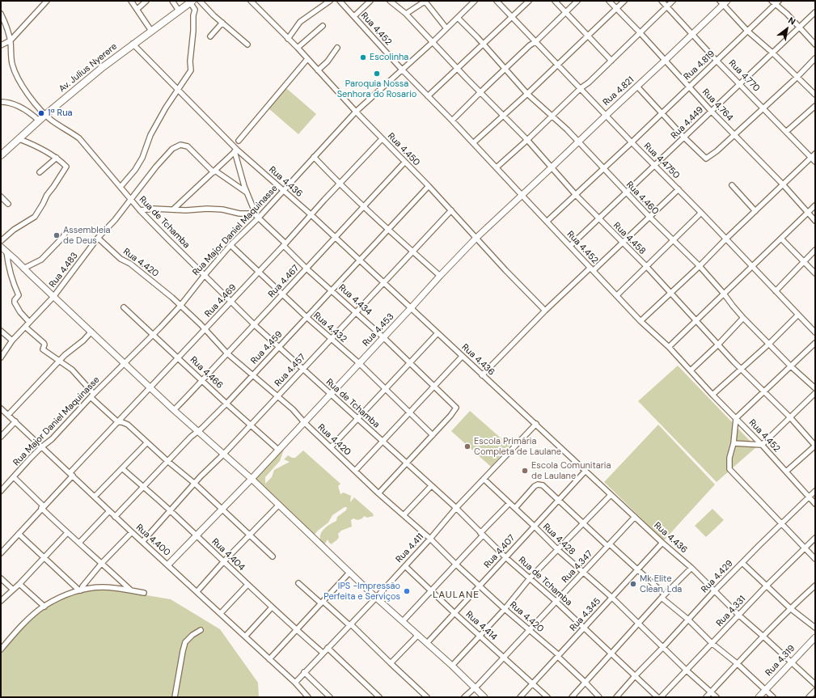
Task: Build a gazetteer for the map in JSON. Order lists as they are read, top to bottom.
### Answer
{
  "streets": {
    "main road": ["Av. Julius Nyerere"],
    "street": [
      "Rua 4.452",
      "Rua 4.819",
      "Rua 4.770",
      "Rua 4.821",
      "Rua 4.764",
      "Rua 4.449",
      "Rua 4.450",
      "Rua 4.4750",
      "Rua 4.436",
      "Rua 4.460",
      "Rua de Tchamba",
      "Rua Major Daniel Maquinasse",
      "Rua 4.458",
      "Rua 4.420",
      "Rua 4.483",
      "Rua 4.467",
      "Rua 4.434",
      "Rua 4.469",
      "Rua 4.432",
      "Rua 4.453",
      "Rua 4.459",
      "Rua 4.457",
      "Rua 4.466",
      "Rua 4.428",
      "Rua 4.400",
      "Rua 4.411",
      "Rua 4.407",
      "Rua 4.404",
      "Rua 4.347",
      "Rua 4.429",
      "Rua 4.331",
      "Rua 4.345",
      "Rua 4.414",
      "Rua 4.319"
    ]
  },
  "crossings": [
    ["Rua 4.452", "Rua 4.819"],
    ["Rua 4.452", "Rua 4.821"],
    ["Rua 4.452", "Rua 4.449"],
    ["Rua 4.452", "Rua Major Daniel Maquinasse"],
    ["Rua 4.452", "Rua 4.453"],
    ["Rua 4.452", "Rua 4.429"],
    ["Rua 4.819", "Rua 4.770"],
    ["Rua 4.819", "Rua 4.764"],
    ["Rua 4.819", "Rua 4.4750"],
    ["Rua 4.819", "Rua 4.460"],
    ["Rua 4.819", "Rua 4.458"],
    ["Av. Julius Nyerere", "Rua 4.436"],
    ["Av. Julius Nyerere", "Rua de Tchamba"],
    ["Rua 4.770", "Rua 4.821"],
    ["Rua 4.770", "Rua 4.449"],
    ["Rua 4.821", "Rua 4.764"],
    ["Rua 4.821", "Rua 4.4750"],
    ["Rua 4.821", "Rua 4.460"],
    ["Rua 4.821", "Rua 4.458"],
    ["Rua 4.821", "Rua 4.453"],
    ["Rua 4.764", "Rua 4.449"],
    ["Rua 4.449", "Rua 4.4750"],
    ["Rua 4.449", "Rua 4.460"],
    ["Rua 4.449", "Rua 4.458"],
    ["Rua 4.450", "Rua Major Daniel Maquinasse"],
    ["Rua 4.450", "Rua 4.467"],
    ["Rua 4.450", "Rua 4.469"],
    ["Rua 4.450", "Rua 4.453"],
    ["Rua 4.450", "Rua 4.459"],
    ["Rua 4.450", "Rua 4.457"],
    ["Rua 4.436", "Rua Major Daniel Maquinasse"],
    ["Rua 4.436", "Rua 4.467"],
    ["Rua 4.436", "Rua 4.469"],
    ["Rua 4.436", "Rua 4.453"],
    ["Rua 4.436", "Rua 4.459"],
    ["Rua 4.436", "Rua 4.457"],
    ["Rua 4.436", "Rua 4.411"],
    ["Rua 4.436", "Rua 4.407"],
    ["Rua 4.436", "Rua 4.347"],
    ["Rua 4.436", "Rua 4.429"],
    ["Rua 4.436", "Rua 4.331"],
    ["Rua 4.436", "Rua 4.345"],
    ["Rua 4.436", "Rua 4.319"],
    ["Rua 4.460", "Rua Major Daniel Maquinasse"],
    ["Rua de Tchamba", "Rua Major Daniel Maquinasse"],
    ["Rua de Tchamba", "Rua 4.483"],
    ["Rua de Tchamba", "Rua 4.467"],
    ["Rua de Tchamba", "Rua 4.469"],
    ["Rua de Tchamba", "Rua 4.453"],
    ["Rua de Tchamba", "Rua 4.459"],
    ["Rua de Tchamba", "Rua 4.457"],
    ["Rua de Tchamba", "Rua 4.411"],
    ["Rua de Tchamba", "Rua 4.407"],
    ["Rua de Tchamba", "Rua 4.347"],
    ["Rua de Tchamba", "Rua 4.429"],
    ["Rua de Tchamba", "Rua 4.345"],
    ["Rua Major Daniel Maquinasse", "Rua 4.458"],
    ["Rua Major Daniel Maquinasse", "Rua 4.420"],
    ["Rua Major Daniel Maquinasse", "Rua 4.434"],
    ["Rua Major Daniel Maquinasse", "Rua 4.432"],
    ["Rua Major Daniel Maquinasse", "Rua 4.466"],
    ["Rua Major Daniel Maquinasse", "Rua 4.400"],
    ["Rua 4.420", "Rua 4.483"],
    ["Rua 4.420", "Rua 4.467"],
    ["Rua 4.420", "Rua 4.469"],
    ["Rua 4.420", "Rua 4.453"],
    ["Rua 4.420", "Rua 4.459"],
    ["Rua 4.420", "Rua 4.457"],
    ["Rua 4.420", "Rua 4.411"],
    ["Rua 4.420", "Rua 4.407"],
    ["Rua 4.420", "Rua 4.347"],
    ["Rua 4.420", "Rua 4.345"],
    ["Rua 4.467", "Rua 4.434"],
    ["Rua 4.467", "Rua 4.432"],
    ["Rua 4.467", "Rua 4.466"],
    ["Rua 4.434", "Rua 4.469"],
    ["Rua 4.434", "Rua 4.432"],
    ["Rua 4.434", "Rua 4.453"],
    ["Rua 4.434", "Rua 4.459"],
    ["Rua 4.434", "Rua 4.457"],
    ["Rua 4.469", "Rua 4.432"],
    ["Rua 4.469", "Rua 4.466"],
    ["Rua 4.469", "Rua 4.400"],
    ["Rua 4.432", "Rua 4.453"],
    ["Rua 4.432", "Rua 4.459"],
    ["Rua 4.432", "Rua 4.457"],
    ["Rua 4.453", "Rua 4.466"],
    ["Rua 4.453", "Rua 4.400"],
    ["Rua 4.453", "Rua 4.404"],
    ["Rua 4.459", "Rua 4.466"],
    ["Rua 4.459", "Rua 4.400"],
    ["Rua 4.459", "Rua 4.404"],
    ["Rua 4.457", "Rua 4.466"],
    ["Rua 4.457", "Rua 4.400"],
    ["Rua 4.457", "Rua 4.404"],
    ["Rua 4.428", "Rua 4.411"],
    ["Rua 4.428", "Rua 4.407"],
    ["Rua 4.428", "Rua 4.347"],
    ["Rua 4.428", "Rua 4.429"],
    ["Rua 4.428", "Rua 4.331"],
    ["Rua 4.428", "Rua 4.345"],
    ["Rua 4.400", "Rua 4.411"],
    ["Rua 4.411", "Rua 4.404"],
    ["Rua 4.411", "Rua 4.414"],
    ["Rua 4.407", "Rua 4.414"],
    ["Rua 4.347", "Rua 4.414"],
    ["Rua 4.345", "Rua 4.414"]
  ],
  "districts": ["LAULANE"],
  "places": [
    "Escolinha",
    "Paroquia Nossa Senhora do Rosario",
    "1ª Rua",
    "Assembleia de Deus",
    "Escola Primária Completa de Laulane",
    "Escola Comunitaria de Laulane",
    "Mk Elite Clean, Lda",
    "IPS -Impressão Perfeita e Serviços"
  ],
  "north": "top right"
}
